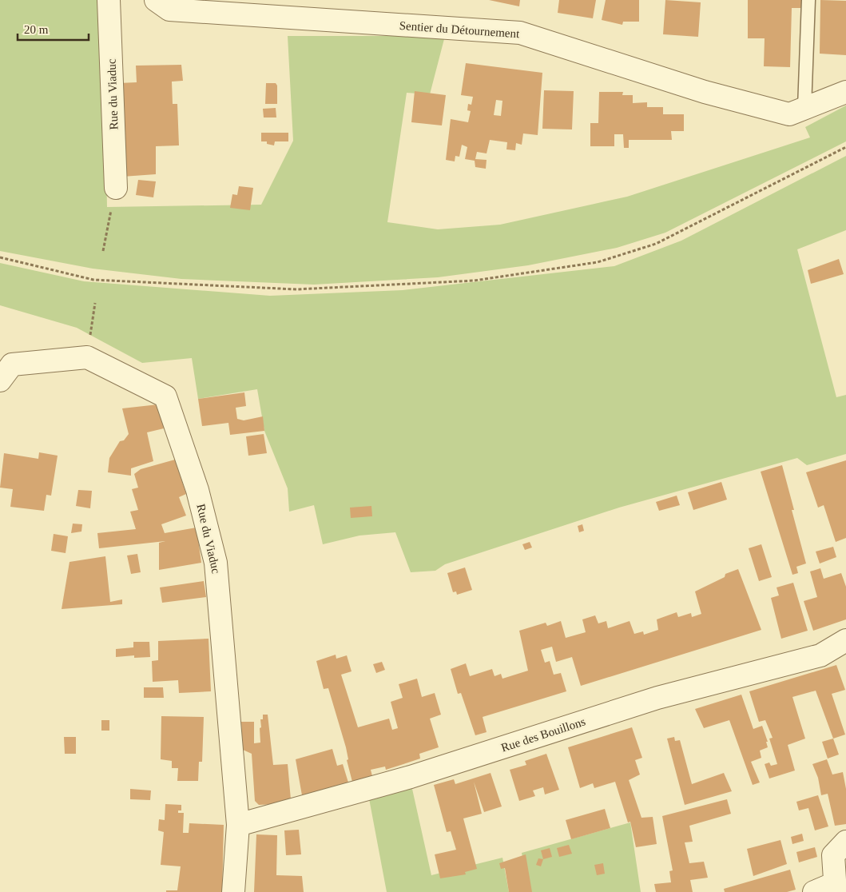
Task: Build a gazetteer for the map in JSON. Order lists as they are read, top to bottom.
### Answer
{
  "streets": {
    "street": ["Sentier du Détournement", "Rue du Viaduc", "Rue des Bouillons"]
  },
  "crossings": [
    ["Rue du Viaduc", "Rue des Bouillons"]
  ],
  "scale_bar": "20 m"
}
